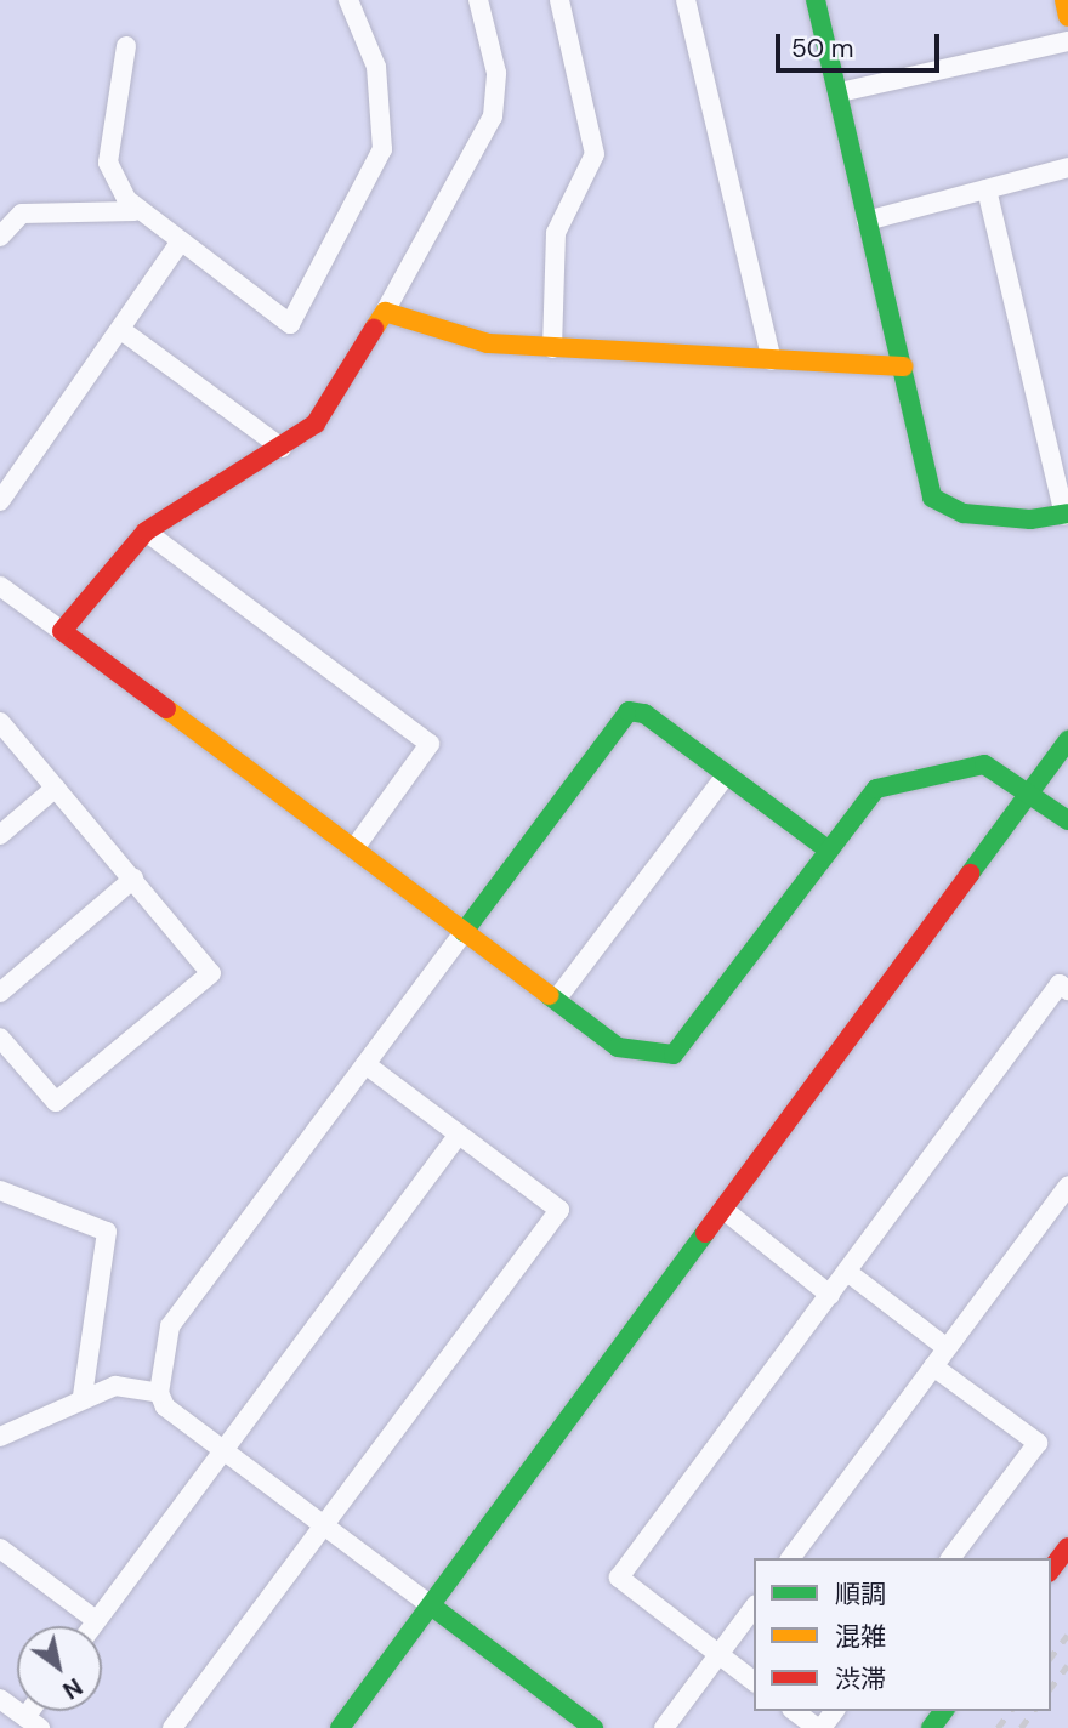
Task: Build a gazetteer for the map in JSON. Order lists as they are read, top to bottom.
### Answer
{
  "legend": ["順調", "混雑", "渋滞"],
  "scale_bar": "50 m",
  "north": "bottom right"
}
